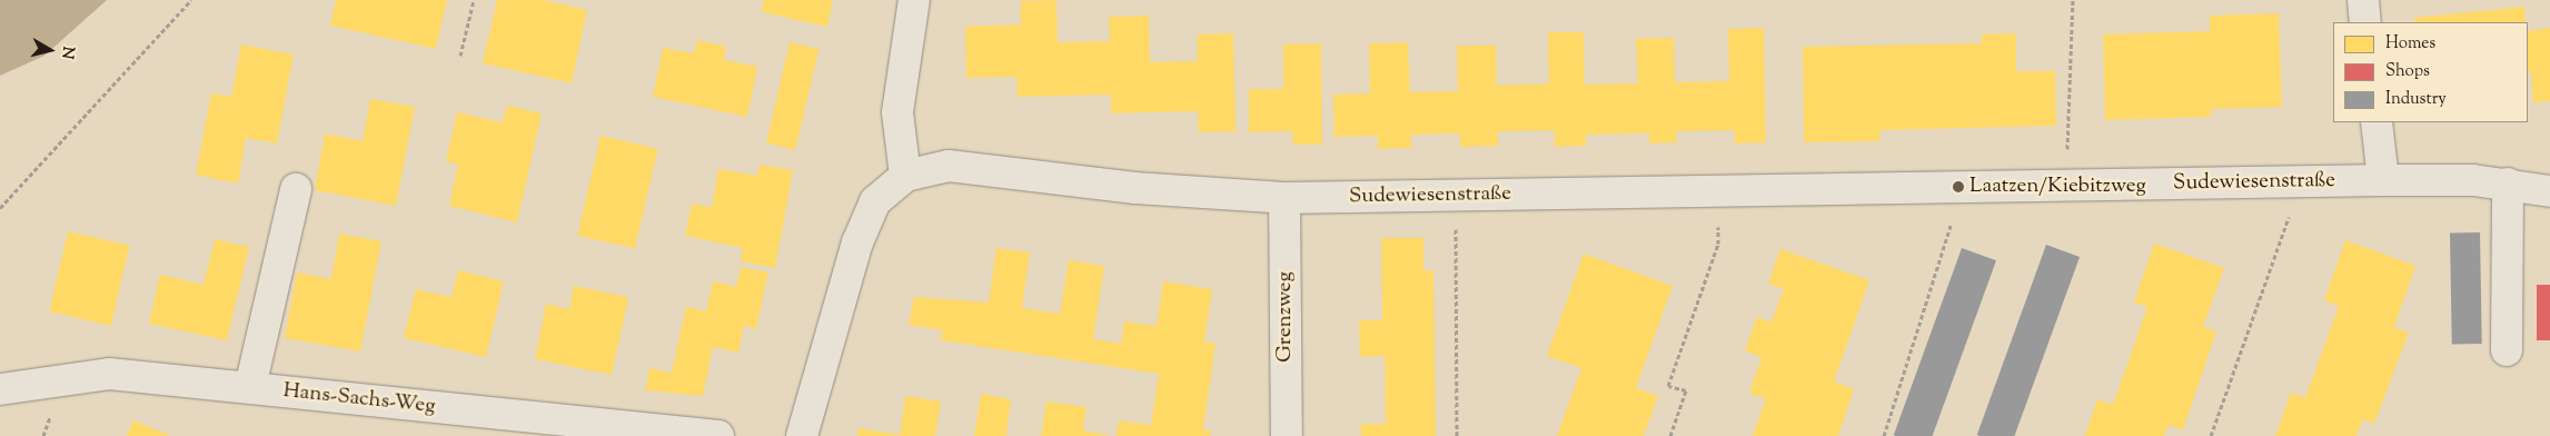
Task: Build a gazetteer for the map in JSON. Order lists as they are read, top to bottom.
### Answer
{
  "streets": {
    "street": ["Sudewiesenstraße", "Grenzweg", "Hans-Sachs-Weg"]
  },
  "crossings": [
    ["Sudewiesenstraße", "Grenzweg"]
  ],
  "places": ["Laatzen/Kiebitzweg"],
  "legend": ["Homes", "Shops", "Industry"],
  "north": "right"
}
